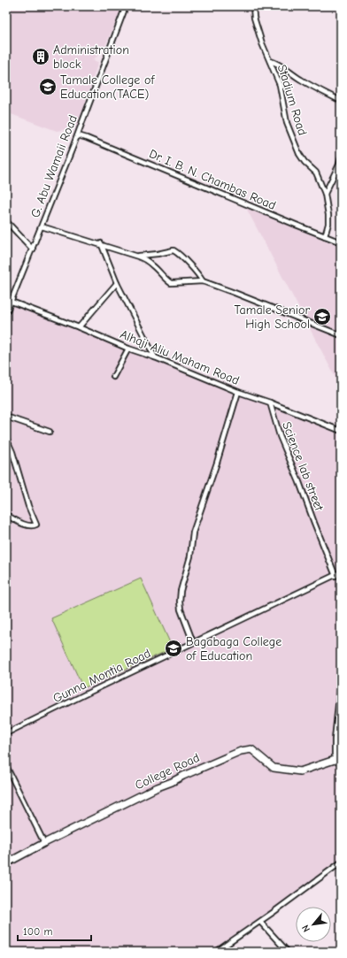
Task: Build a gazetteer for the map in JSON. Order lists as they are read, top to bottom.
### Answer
{
  "streets": {
    "street": [
      "Stadium Road",
      "G. Abu Wamaii Road",
      "Dr. I. B. N. Chambas Road",
      "Alhaji Aliu Maham Road",
      "Science lab street",
      "Gunna Montia Road",
      "College Road"
    ]
  },
  "crossings": [
    ["Stadium Road", "Dr. I. B. N. Chambas Road"],
    ["G. Abu Wamaii Road", "Dr. I. B. N. Chambas Road"],
    ["G. Abu Wamaii Road", "Alhaji Aliu Maham Road"],
    ["Alhaji Aliu Maham Road", "Science lab street"],
    ["Science lab street", "Gunna Montia Road"]
  ],
  "places": {
    "building": ["Administration block"],
    "school or university": ["Tamale College of Education(TACE)", "Tamale Senior High School", "Bagabaga College of Education"]
  },
  "scale_bar": "100 m",
  "north": "bottom left"
}
